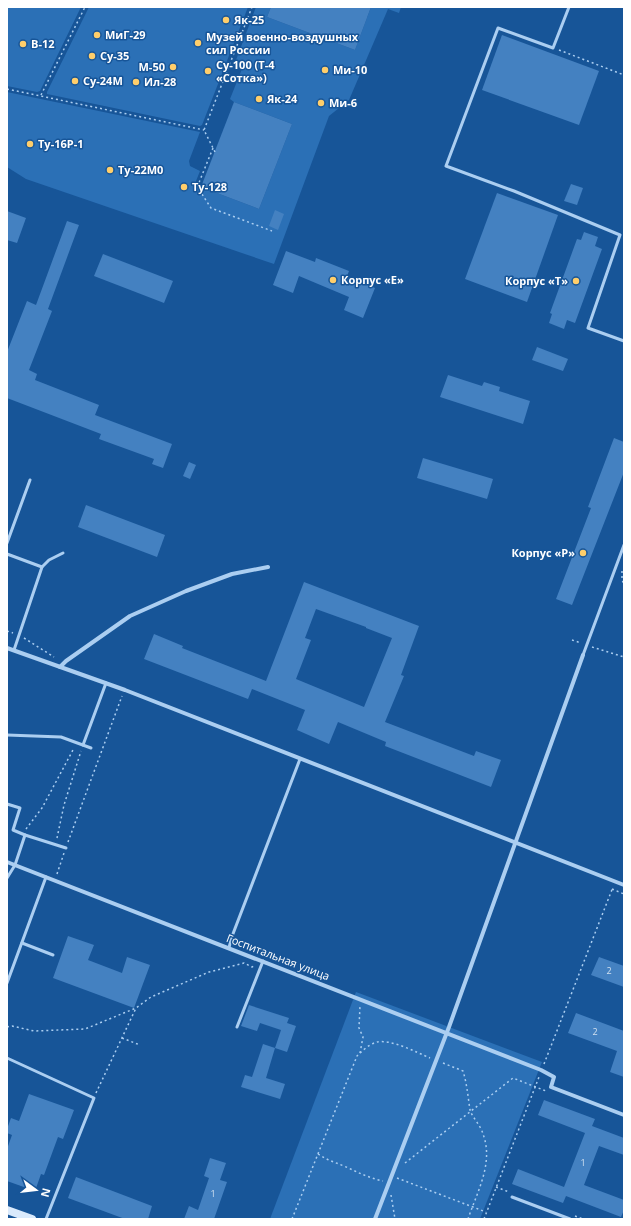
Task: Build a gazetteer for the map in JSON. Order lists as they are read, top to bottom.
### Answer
{
  "streets": {
    "street": ["Госпитальная улица"]
  },
  "places": [
    "Як-25",
    "МиГ-29",
    "Музей военно-воздушных сил России",
    "В-12",
    "Су-35",
    "М-50",
    "Ми-10",
    "Су-100 (Т-4 «Сотка»)",
    "Су-24М",
    "Ил-28",
    "Як-24",
    "Ми-6",
    "Ту-16Р-1",
    "Ту-22М0",
    "Ту-128",
    "Корпус «Е»",
    "Корпус «Т»",
    "Корпус «Р»"
  ],
  "house_numbers": [
    "2",
    "2",
    "1",
    "1"
  ],
  "north": "right"
}
